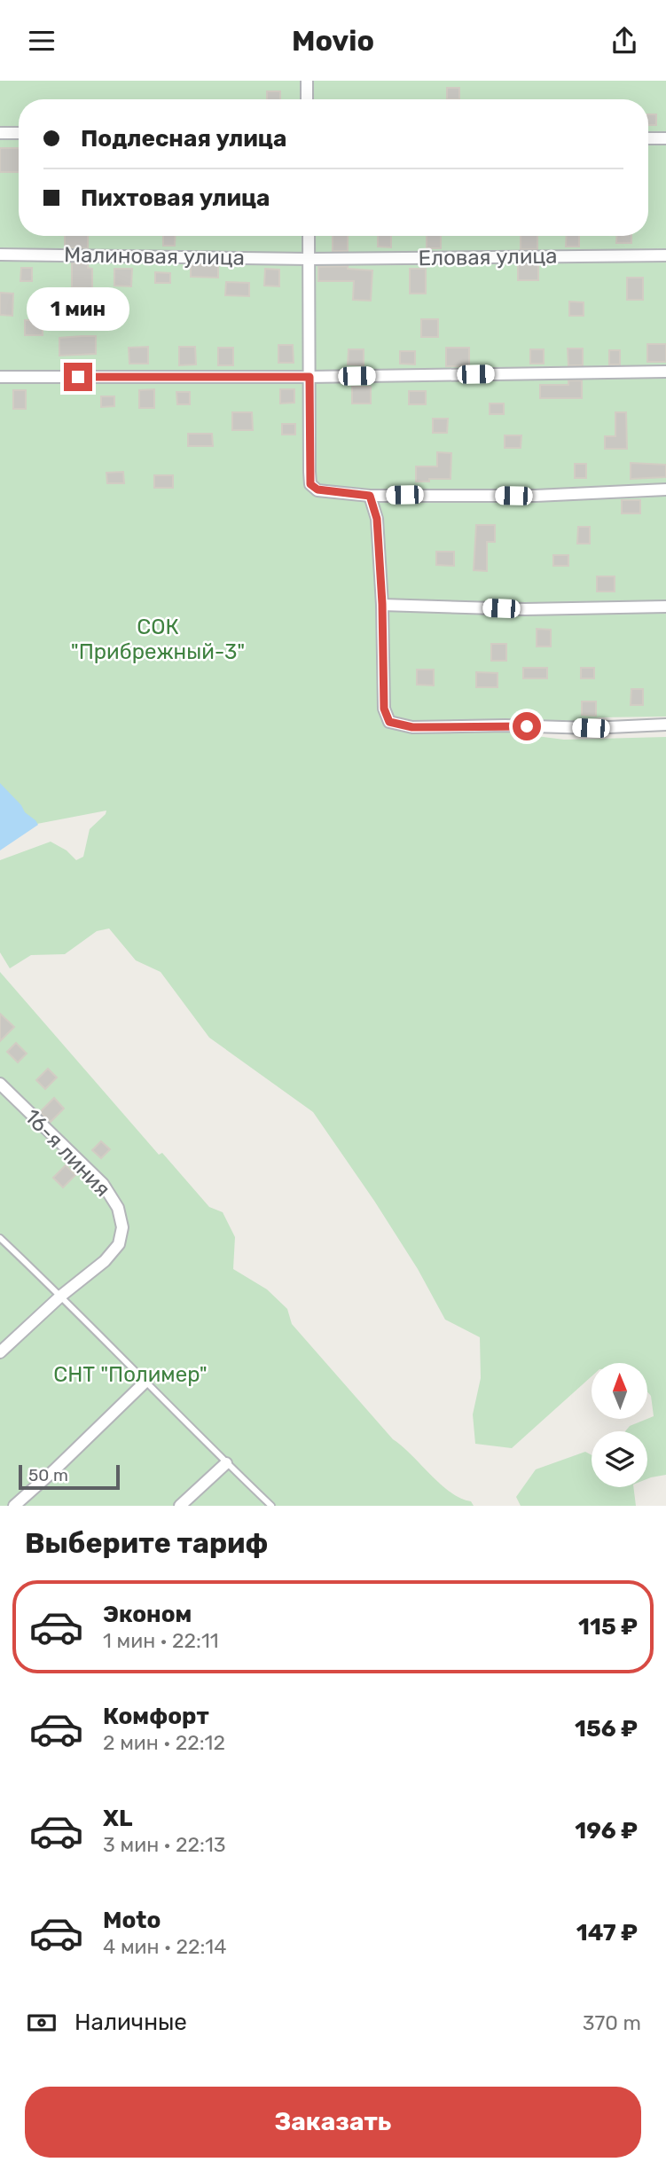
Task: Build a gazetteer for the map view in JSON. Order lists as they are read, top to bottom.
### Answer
{
  "streets": {
    "street": ["Малиновая улица", "Еловая улица", "16-я линия"]
  },
  "crossings": [
    ["Малиновая улица", "Еловая улица"]
  ],
  "parks": ["СОК \"Прибрежный-3\"", "СНТ \"Полимер\""],
  "scale_bar": "50 m",
  "north": "top",
  "page": {
    "header": "Movio",
    "banner": ["Подлесная улица", "Пихтовая улица"],
    "bubble": "1 мин",
    "scale": "50 m",
    "heading": "Выберите тариф",
    "list": [
      {
        "name": "Эконом",
        "note": "1 мин · 22:11",
        "value": "115 ₽"
      },
      {
        "name": "Комфорт",
        "note": "2 мин · 22:12",
        "value": "156 ₽"
      },
      {
        "name": "XL",
        "note": "3 мин · 22:13",
        "value": "196 ₽"
      },
      {
        "name": "Moto",
        "note": "4 мин · 22:14",
        "value": "147 ₽"
      }
    ],
    "pay": ["Наличные", "370 m"],
    "buttons": "Заказать"
  }
}
